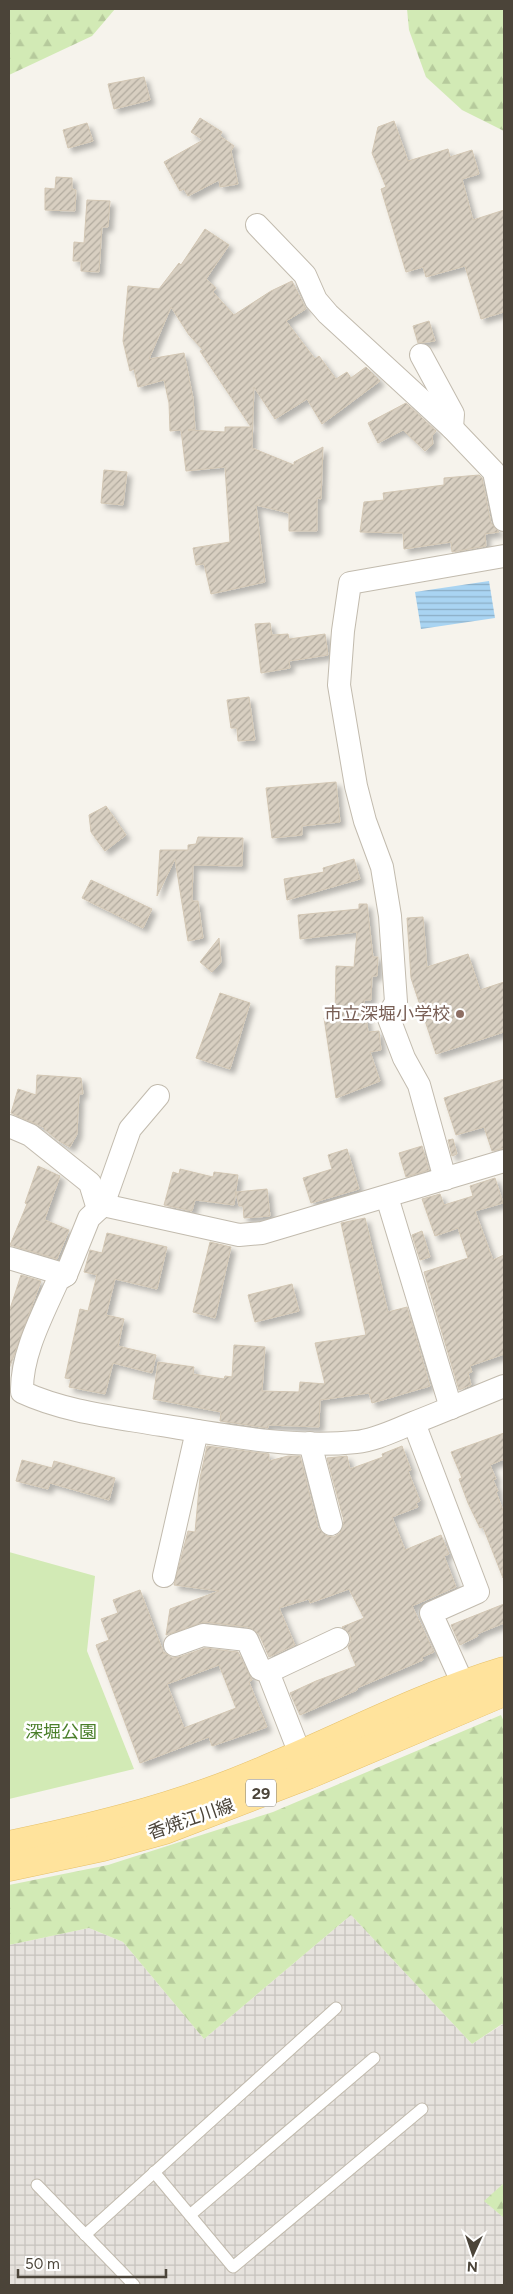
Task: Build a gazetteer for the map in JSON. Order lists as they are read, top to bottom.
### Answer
{
  "streets": {
    "main road": ["29", "香焼江川線"]
  },
  "parks": ["深堀公園"],
  "places": ["市立深堀小学校"],
  "scale_bar": "50 m",
  "north": "bottom"
}
